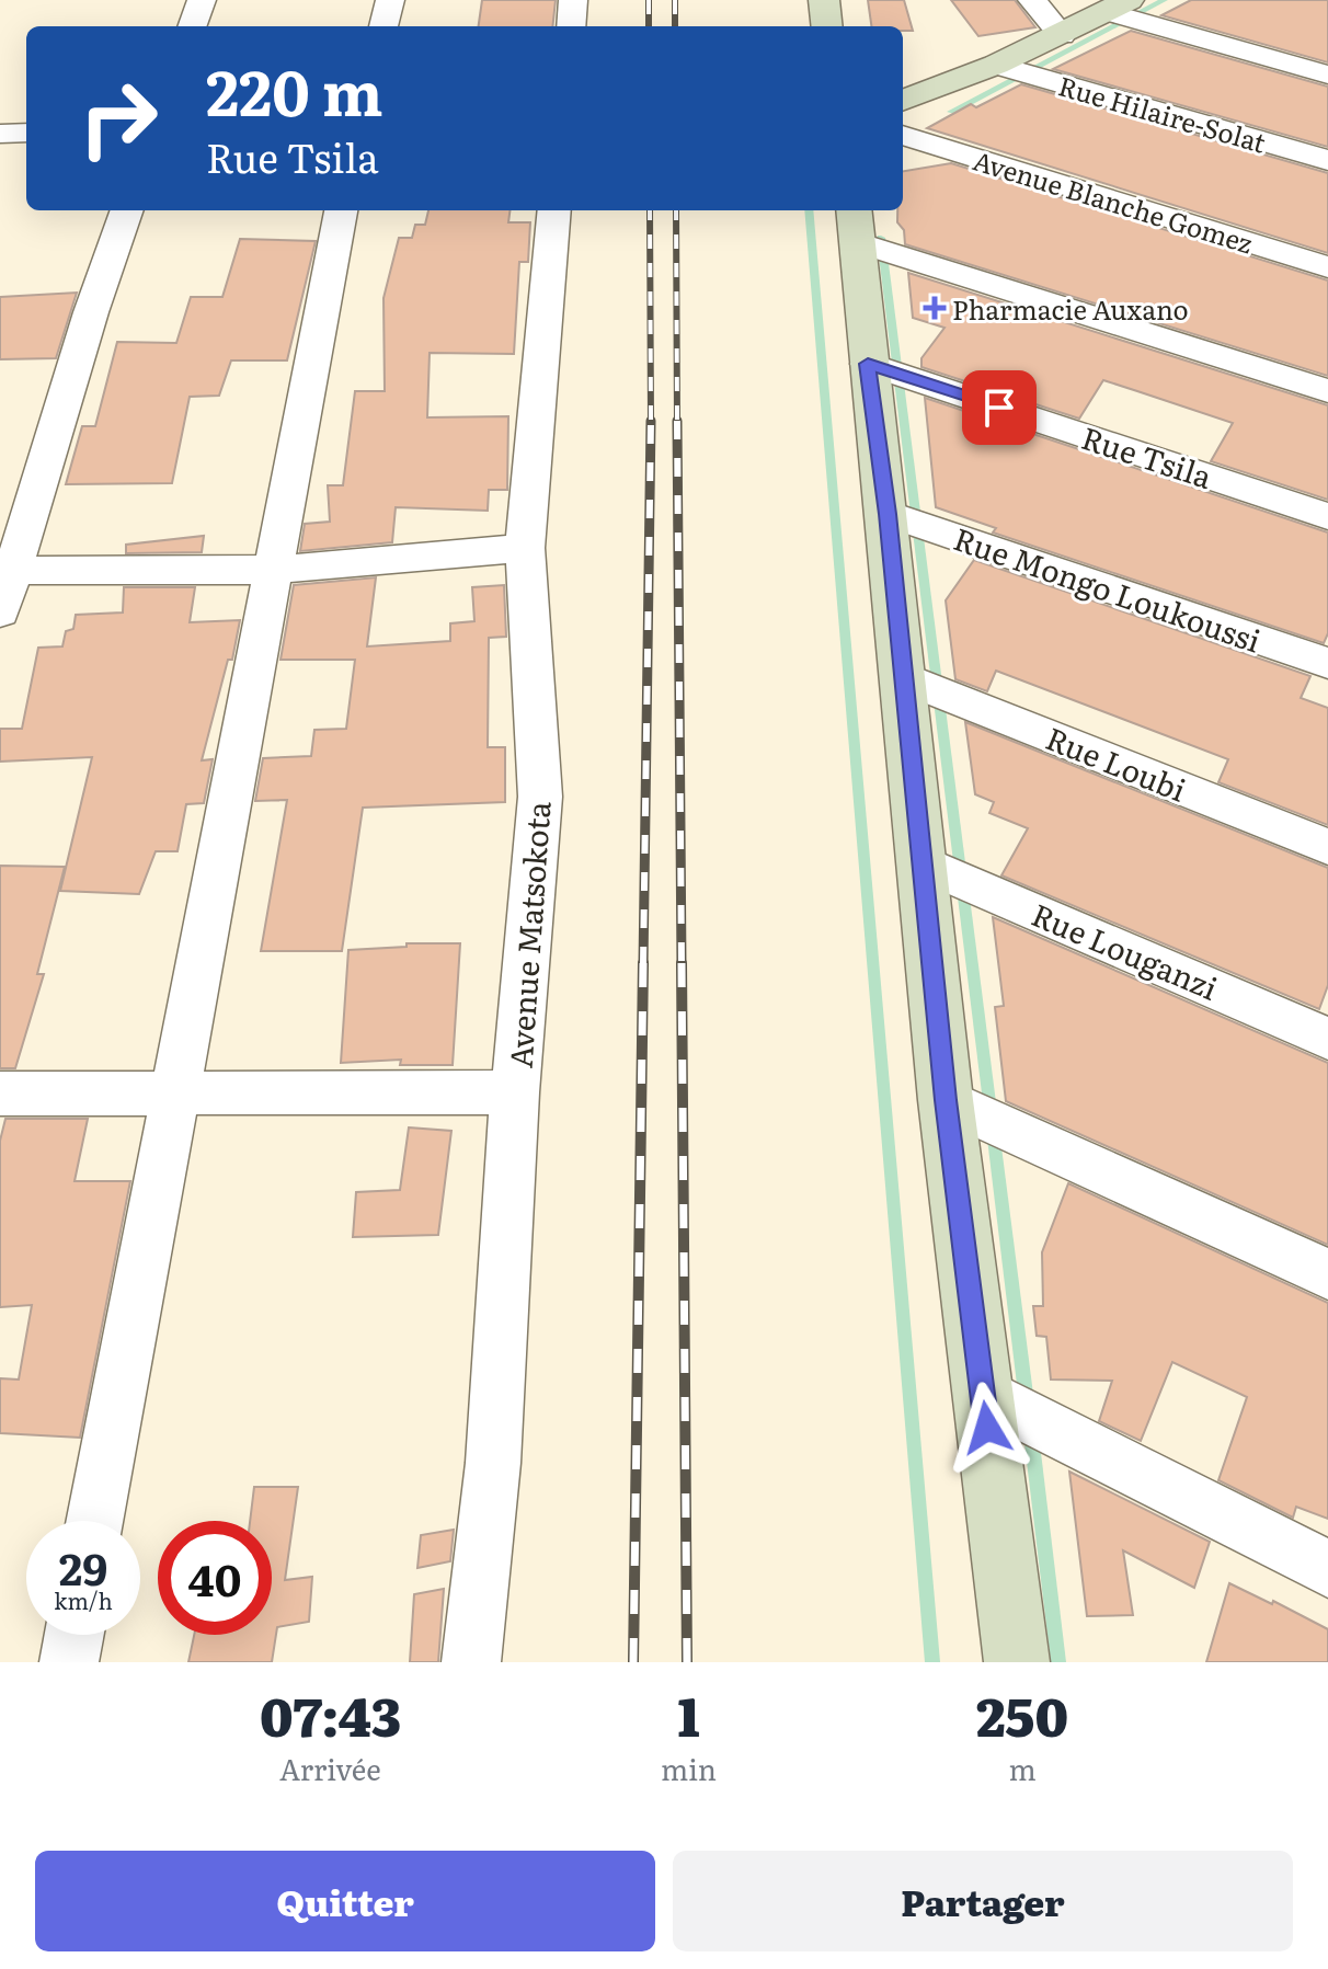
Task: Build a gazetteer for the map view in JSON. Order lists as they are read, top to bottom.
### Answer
{
  "streets": {
    "street": [
      "Rue Hilaire-Solat",
      "Avenue Blanche Gomez",
      "Rue Tsila",
      "Rue Mongo Loukoussi",
      "Rue Loubi",
      "Avenue Matsokota",
      "Rue Louganzi"
    ]
  },
  "places": {
    "health": ["Pharmacie Auxano"]
  },
  "page": {
    "turn": ["220 m", "Rue Tsila"],
    "speed": "29 km/h",
    "limit": "40",
    "eta": [
      "07:43",
      "Arrivée",
      "1",
      "min",
      "250",
      "m"
    ],
    "buttons": ["Quitter", "Partager"]
  }
}
